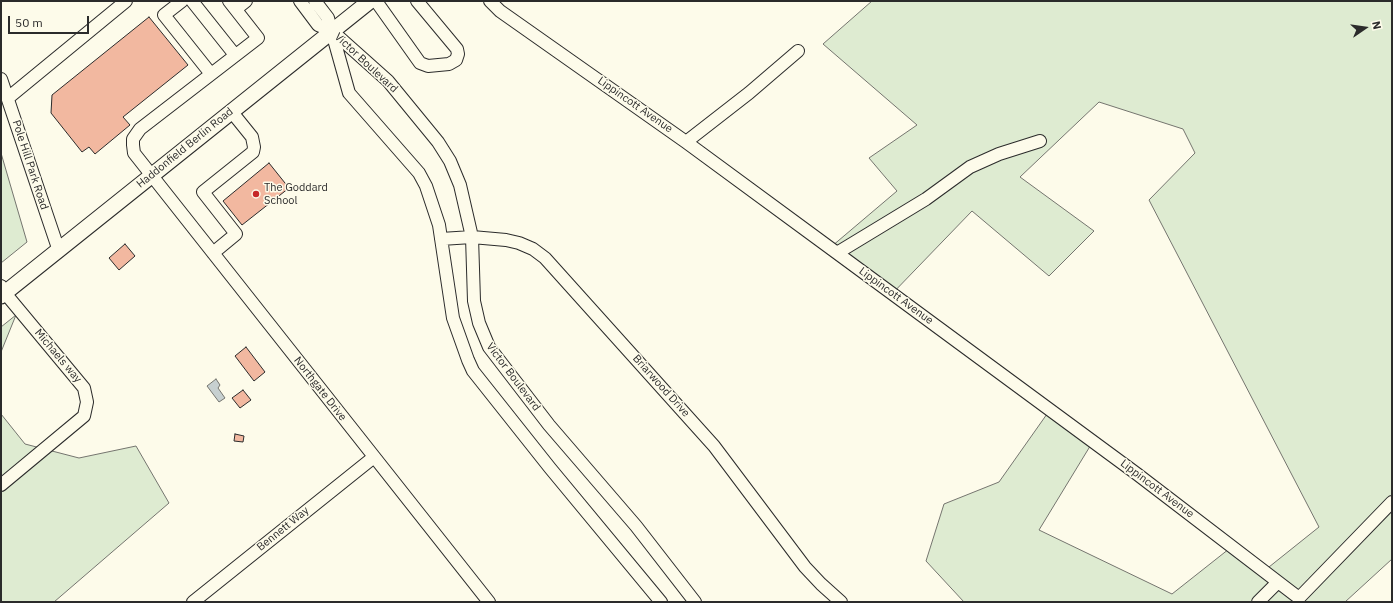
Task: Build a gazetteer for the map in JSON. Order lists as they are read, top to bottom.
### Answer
{
  "streets": {
    "main road": ["Haddonfield Berlin Road"],
    "street": [
      "Victor Boulevard",
      "Lippincott Avenue",
      "Pole Hill Park Road",
      "Michaels way",
      "Briarwood Drive",
      "Northgate Drive",
      "Bennett Way"
    ]
  },
  "crossings": [
    ["Victor Boulevard", "Haddonfield Berlin Road"],
    ["Victor Boulevard", "Briarwood Drive"],
    ["Haddonfield Berlin Road", "Pole Hill Park Road"],
    ["Haddonfield Berlin Road", "Michaels way"],
    ["Haddonfield Berlin Road", "Northgate Drive"],
    ["Northgate Drive", "Bennett Way"]
  ],
  "places": ["The Goddard School"],
  "scale_bar": "50 m",
  "north": "right"
}
